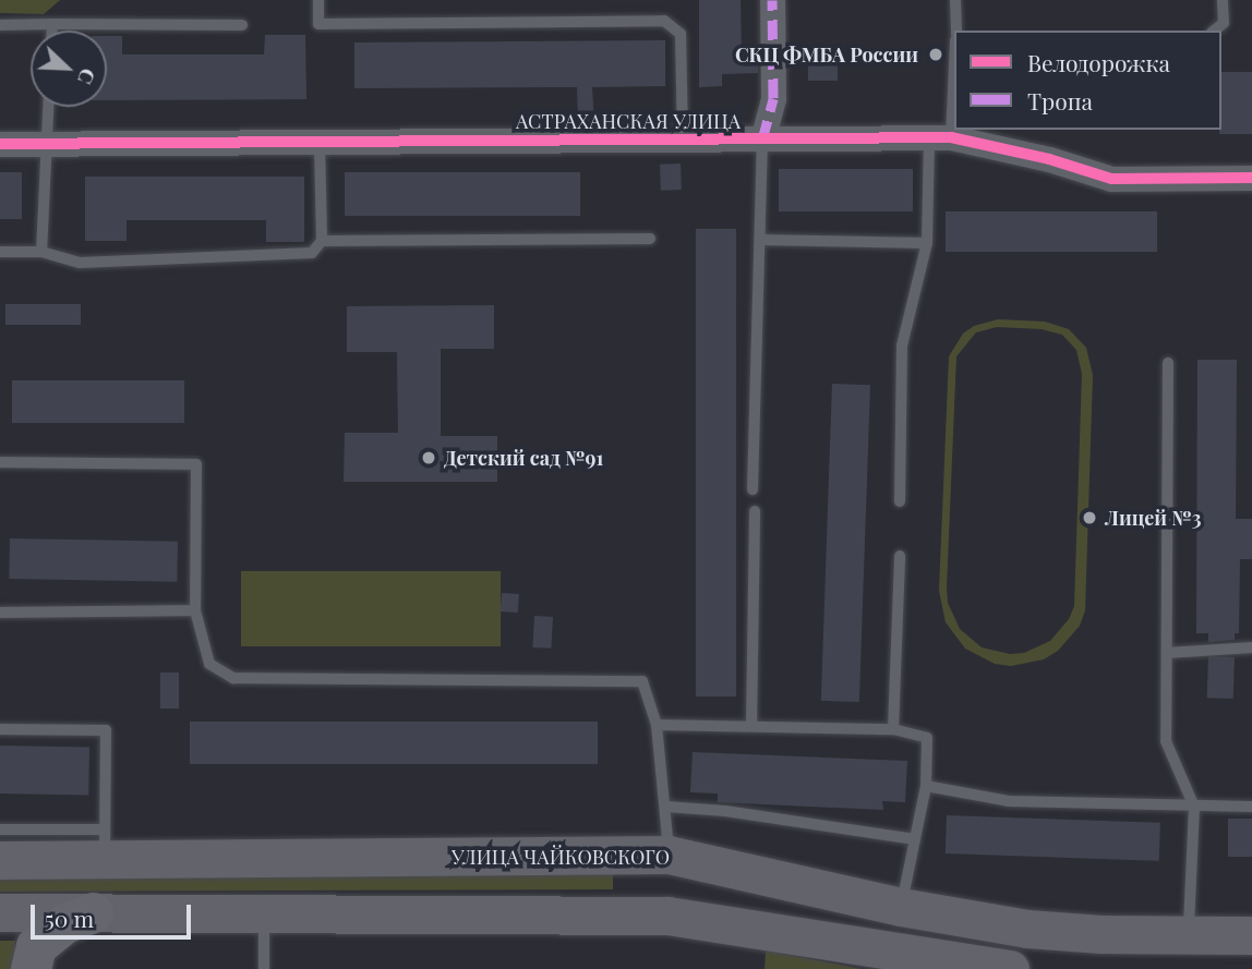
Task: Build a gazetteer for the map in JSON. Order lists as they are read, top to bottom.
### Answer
{
  "streets": {
    "main road": ["УЛИЦА ЧАЙКОВСКОГО"],
    "street": ["АСТРАХАНСКАЯ УЛИЦА"]
  },
  "places": ["СКЦ ФМБА России", "Детский сад №91", "Лицей №3"],
  "legend": ["Велодорожка", "Тропа"],
  "scale_bar": "50 m",
  "north": "bottom right"
}
